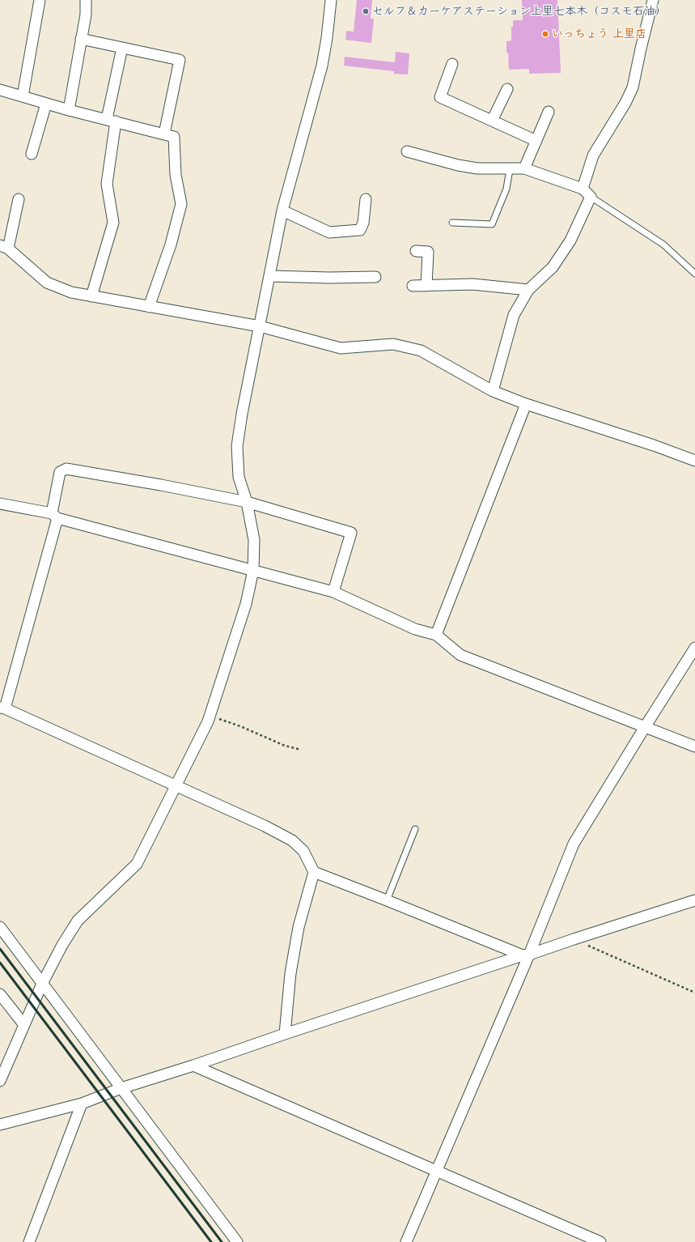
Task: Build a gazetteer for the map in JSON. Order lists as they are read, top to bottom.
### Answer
{
  "places": ["セルフ＆カーケアステーション上里七本木（コスモ石油）", "いっちょう 上里店"]
}
